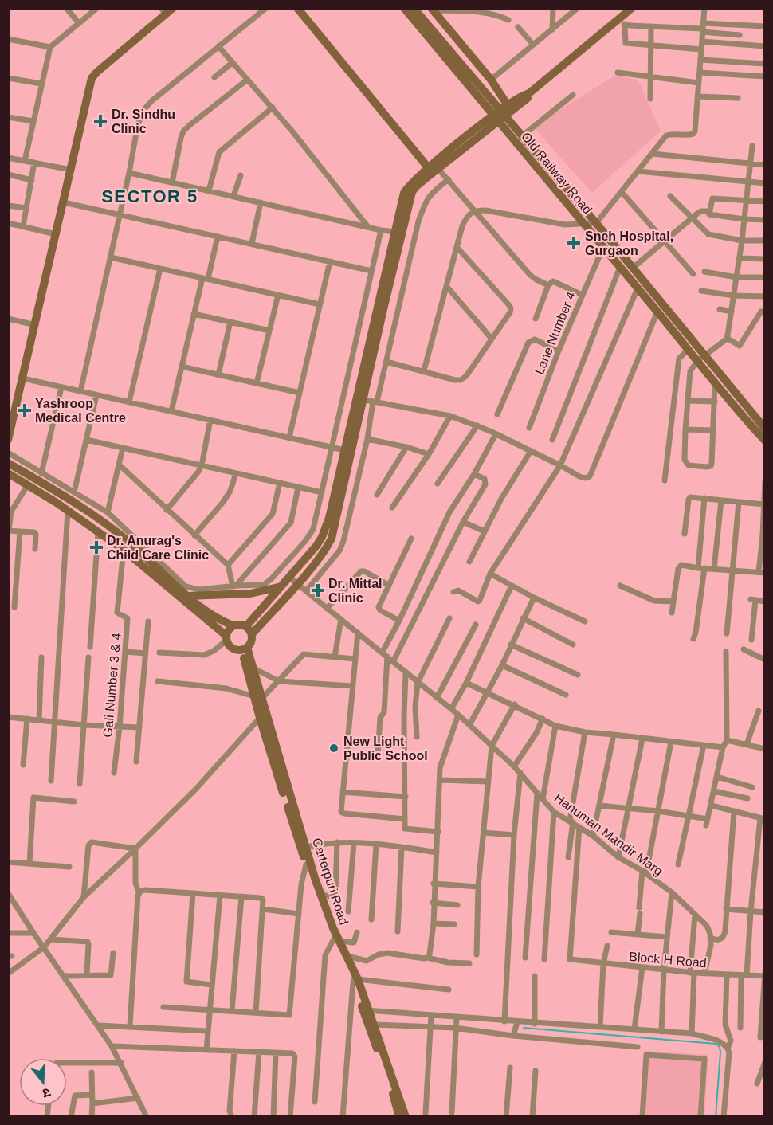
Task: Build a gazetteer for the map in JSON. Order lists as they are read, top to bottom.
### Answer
{
  "streets": {
    "main road": ["Old Railway Road", "Carterpuri Road"],
    "street": [
      "Lane Number 4",
      "Gali Number 3 & 4",
      "Hanuman Mandir Marg",
      "Block H Road"
    ]
  },
  "crossings": [
    ["Old Railway Road", "Lane Number 4"],
    ["Hanuman Mandir Marg", "Block H Road"]
  ],
  "districts": ["SECTOR 5"],
  "places": {
    "health": [
      "Dr. Sindhu Clinic",
      "Sneh Hospital, Gurgaon",
      "Yashroop Medical Centre",
      "Dr. Anurag's Child Care Clinic",
      "Dr. Mittal Clinic"
    ],
    "other": ["New Light Public School"]
  },
  "north": "bottom"
}
